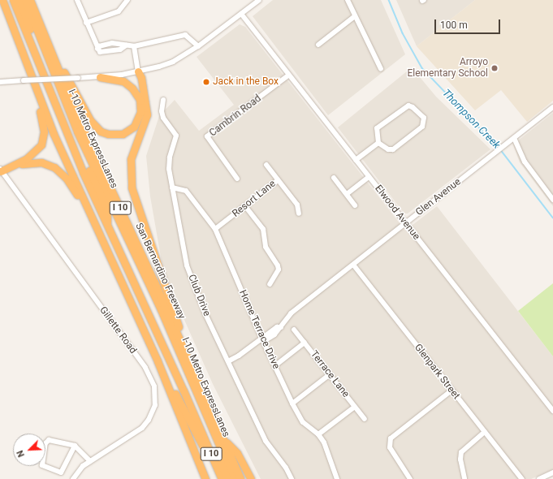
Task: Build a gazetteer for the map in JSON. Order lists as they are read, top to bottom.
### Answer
{
  "streets": {
    "highway": ["I-10 Metro ExpressLanes", "I 10", "San Bernardino Freeway"],
    "street": [
      "Cambrin Road",
      "Glen Avenue",
      "Resort Lane",
      "Elwood Avenue",
      "Club Drive",
      "Home Terrace Drive",
      "Gillette Road",
      "Glenpark Street",
      "Terrace Lane"
    ]
  },
  "crossings": [
    ["Cambrin Road", "Elwood Avenue"],
    ["I-10 Metro ExpressLanes", "I 10"],
    ["Glen Avenue", "Elwood Avenue"],
    ["Glen Avenue", "Club Drive"],
    ["Glen Avenue", "Home Terrace Drive"],
    ["Glen Avenue", "Glenpark Street"],
    ["Resort Lane", "Home Terrace Drive"],
    ["Club Drive", "Home Terrace Drive"]
  ],
  "water": ["Thompson Creek"],
  "places": ["Arroyo Elementary School", "Jack in the Box"],
  "scale_bar": "100 m",
  "north": "bottom left"
}
